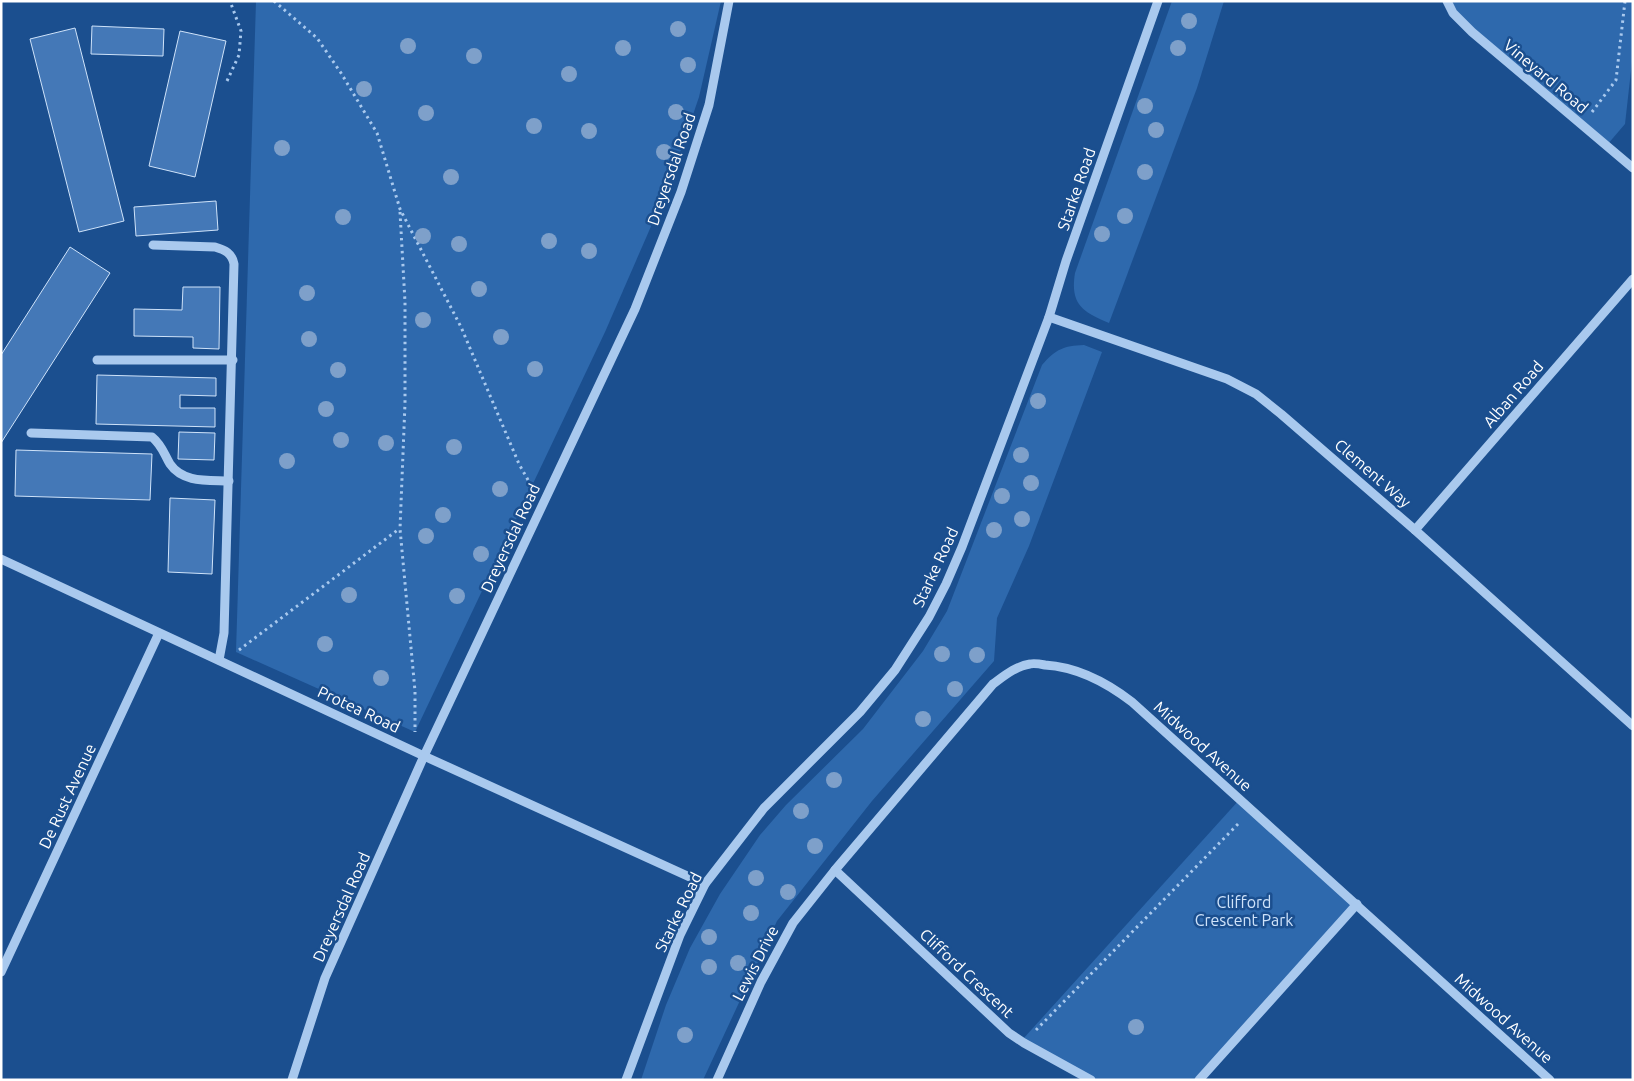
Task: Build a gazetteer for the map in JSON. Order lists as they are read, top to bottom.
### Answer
{
  "streets": {
    "street": [
      "Vineyard Road",
      "Dreyersdal Road",
      "Starke Road",
      "Alban Road",
      "Clement Way",
      "Protea Road",
      "Midwood Avenue",
      "De Rust Avenue",
      "Lewis Drive",
      "Clifford Crescent"
    ]
  },
  "crossings": [
    ["Dreyersdal Road", "Protea Road"],
    ["Starke Road", "Clement Way"],
    ["Starke Road", "Protea Road"],
    ["Alban Road", "Clement Way"],
    ["Protea Road", "De Rust Avenue"],
    ["Midwood Avenue", "Lewis Drive"],
    ["Midwood Avenue", "Clifford Crescent"],
    ["Lewis Drive", "Clifford Crescent"]
  ],
  "parks": ["Clifford Crescent Park"]
}
